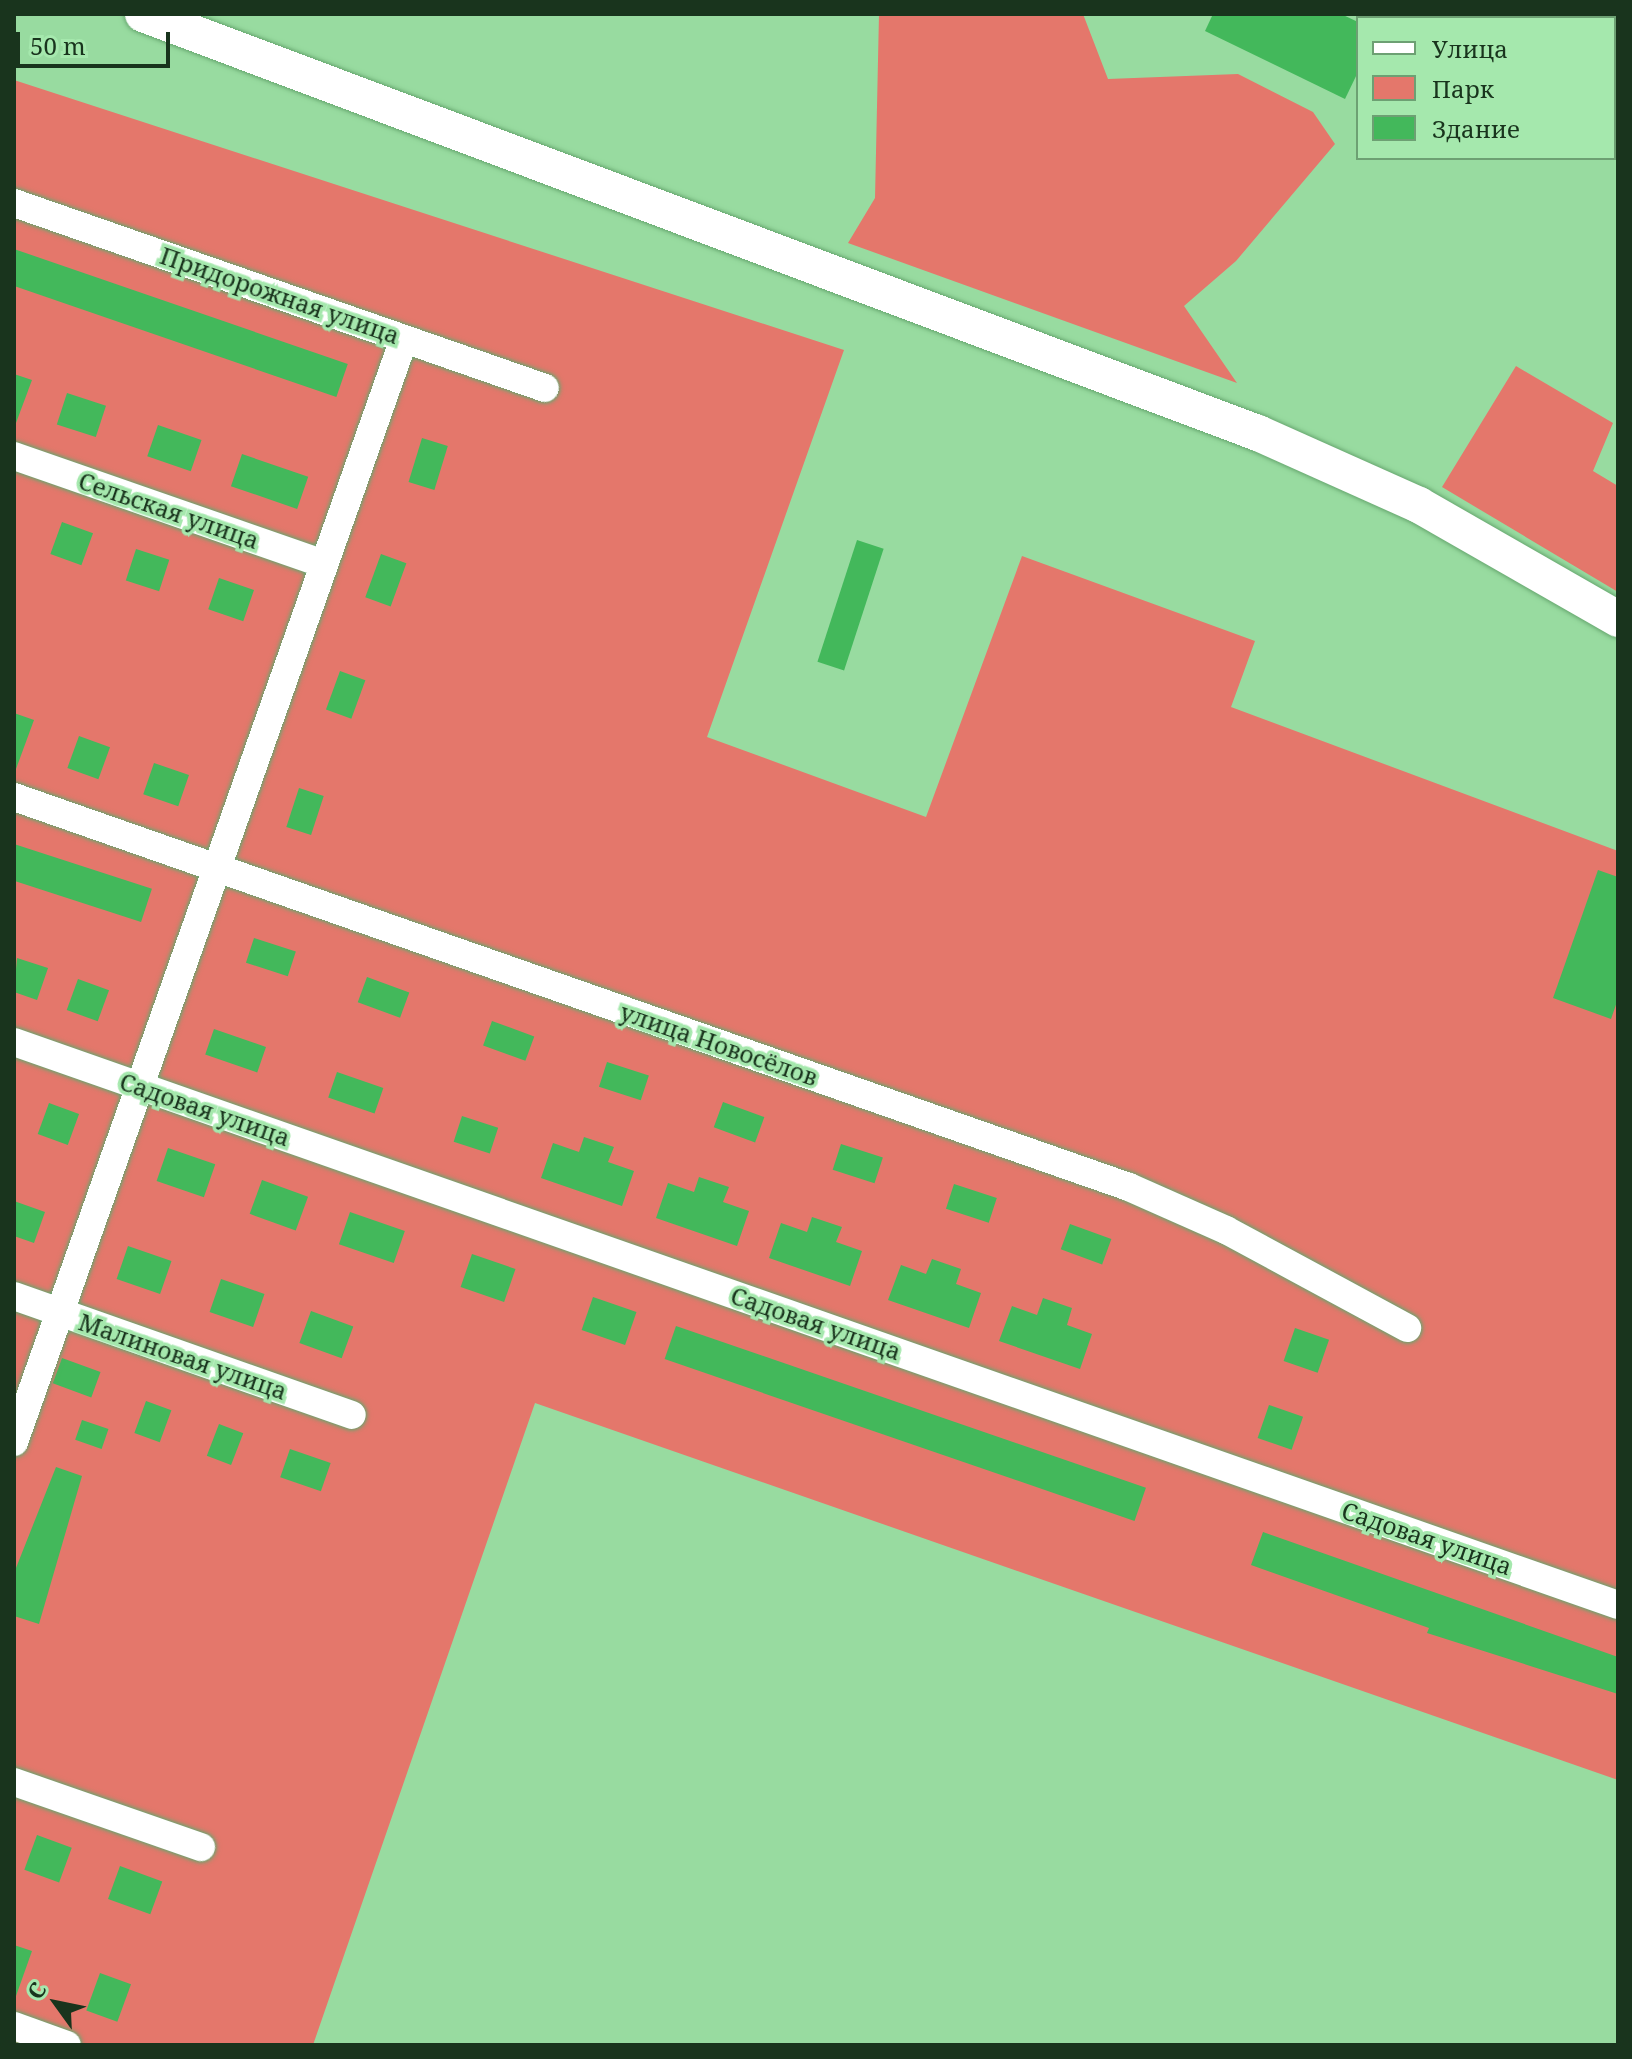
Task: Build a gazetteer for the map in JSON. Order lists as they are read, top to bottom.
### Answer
{
  "streets": {
    "street": [
      "Придорожная улица",
      "Сельская улица",
      "улица Новосёлов",
      "Садовая улица",
      "Малиновая улица"
    ]
  },
  "legend": ["Улица", "Парк", "Здание"],
  "scale_bar": "50 m",
  "north": "top left"
}
